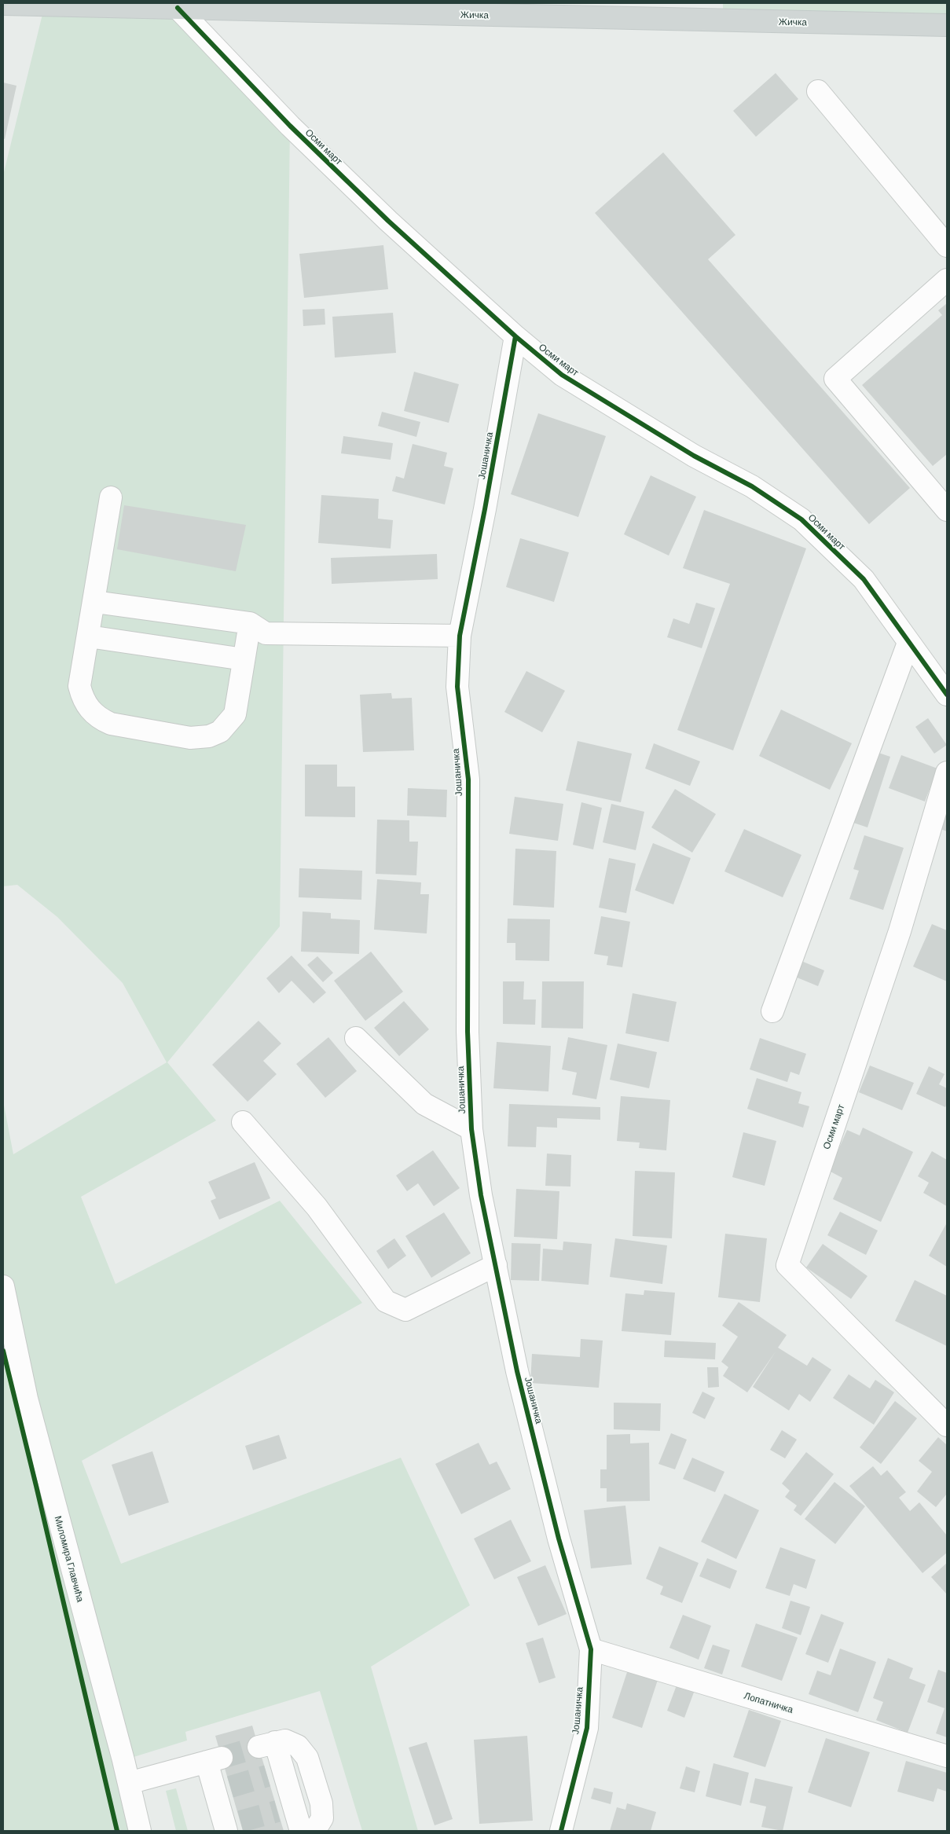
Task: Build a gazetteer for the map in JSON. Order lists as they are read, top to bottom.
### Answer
{
  "streets": {
    "main road": ["Жичка"],
    "street": [
      "Осми март",
      "Јошаничка",
      "Миломира Главчића",
      "Лопатничка"
    ]
  },
  "crossings": [
    ["Жичка", "Осми март"],
    ["Осми март", "Јошаничка"],
    ["Јошаничка", "Лопатничка"]
  ]
}
